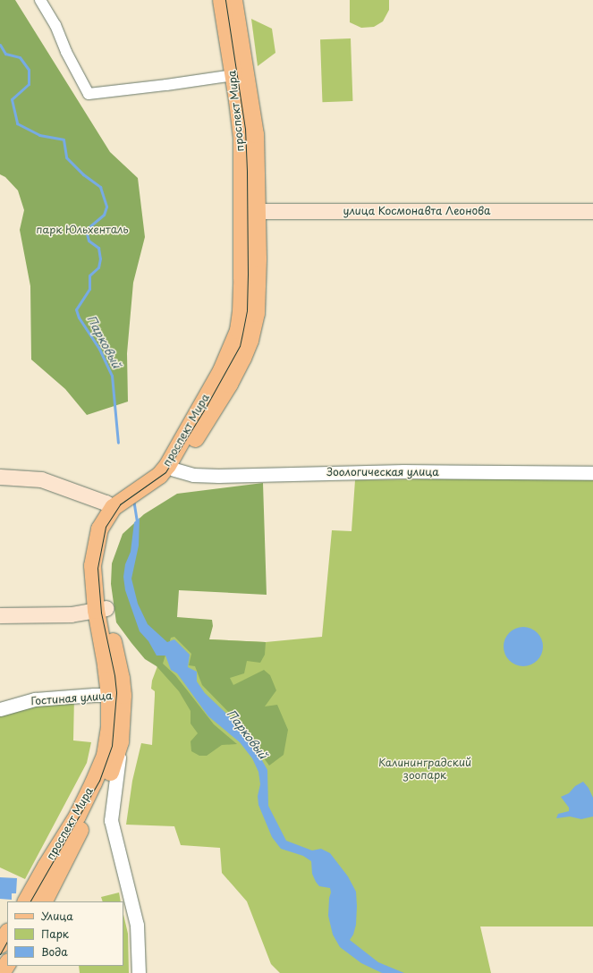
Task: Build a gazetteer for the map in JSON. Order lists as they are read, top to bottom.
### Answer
{
  "streets": {
    "main road": ["проспект Мира", "улица Космонавта Леонова"],
    "street": ["Зоологическая улица", "Гостиная улица"]
  },
  "crossings": [
    ["проспект Мира", "улица Космонавта Леонова"],
    ["проспект Мира", "Зоологическая улица"],
    ["проспект Мира", "Гостиная улица"]
  ],
  "water": ["Парковый"],
  "parks": ["парк Юльхенталь", "Калининградский зоопарк"],
  "legend": ["Улица", "Парк", "Вода"]
}
